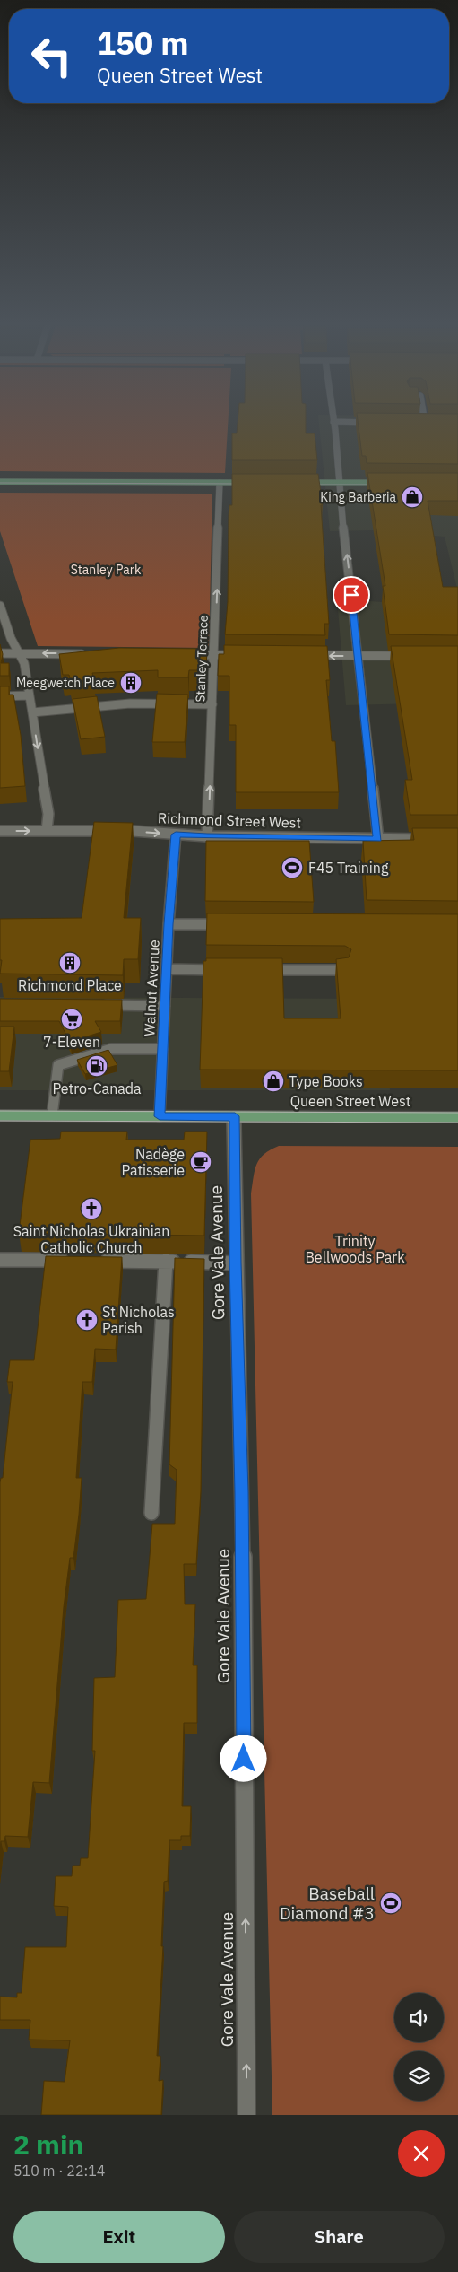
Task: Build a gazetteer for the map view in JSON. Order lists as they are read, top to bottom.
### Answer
{
  "streets": {
    "main road": ["Queen Street West"],
    "street": [
      "Stanley Terrace",
      "Richmond Street West",
      "Walnut Avenue",
      "Gore Vale Avenue"
    ]
  },
  "crossings": [
    ["Stanley Terrace", "Richmond Street West"],
    ["Richmond Street West", "Walnut Avenue"],
    ["Walnut Avenue", "Queen Street West"],
    ["Queen Street West", "Gore Vale Avenue"]
  ],
  "one_way": ["Stanley Terrace", "Richmond Street West", "Gore Vale Avenue"],
  "parks": ["Stanley Park", "Trinity Bellwoods Park"],
  "places": {
    "shop": ["King Barberia", "Type Books"],
    "building": ["Meegwetch Place", "Richmond Place"],
    "sports": ["F45 Training", "Baseball Diamond #3"],
    "supermarket": ["7-Eleven"],
    "fuel station": ["Petro-Canada"],
    "cafe": ["Nadège Patisserie"],
    "church": ["Saint Nicholas Ukrainian Catholic Church", "St Nicholas Parish"]
  },
  "page": {
    "turn": ["150 m", "Queen Street West"],
    "heading": ["2 min", "510 m · 22:14"],
    "buttons": ["Exit", "Share"]
  }
}
